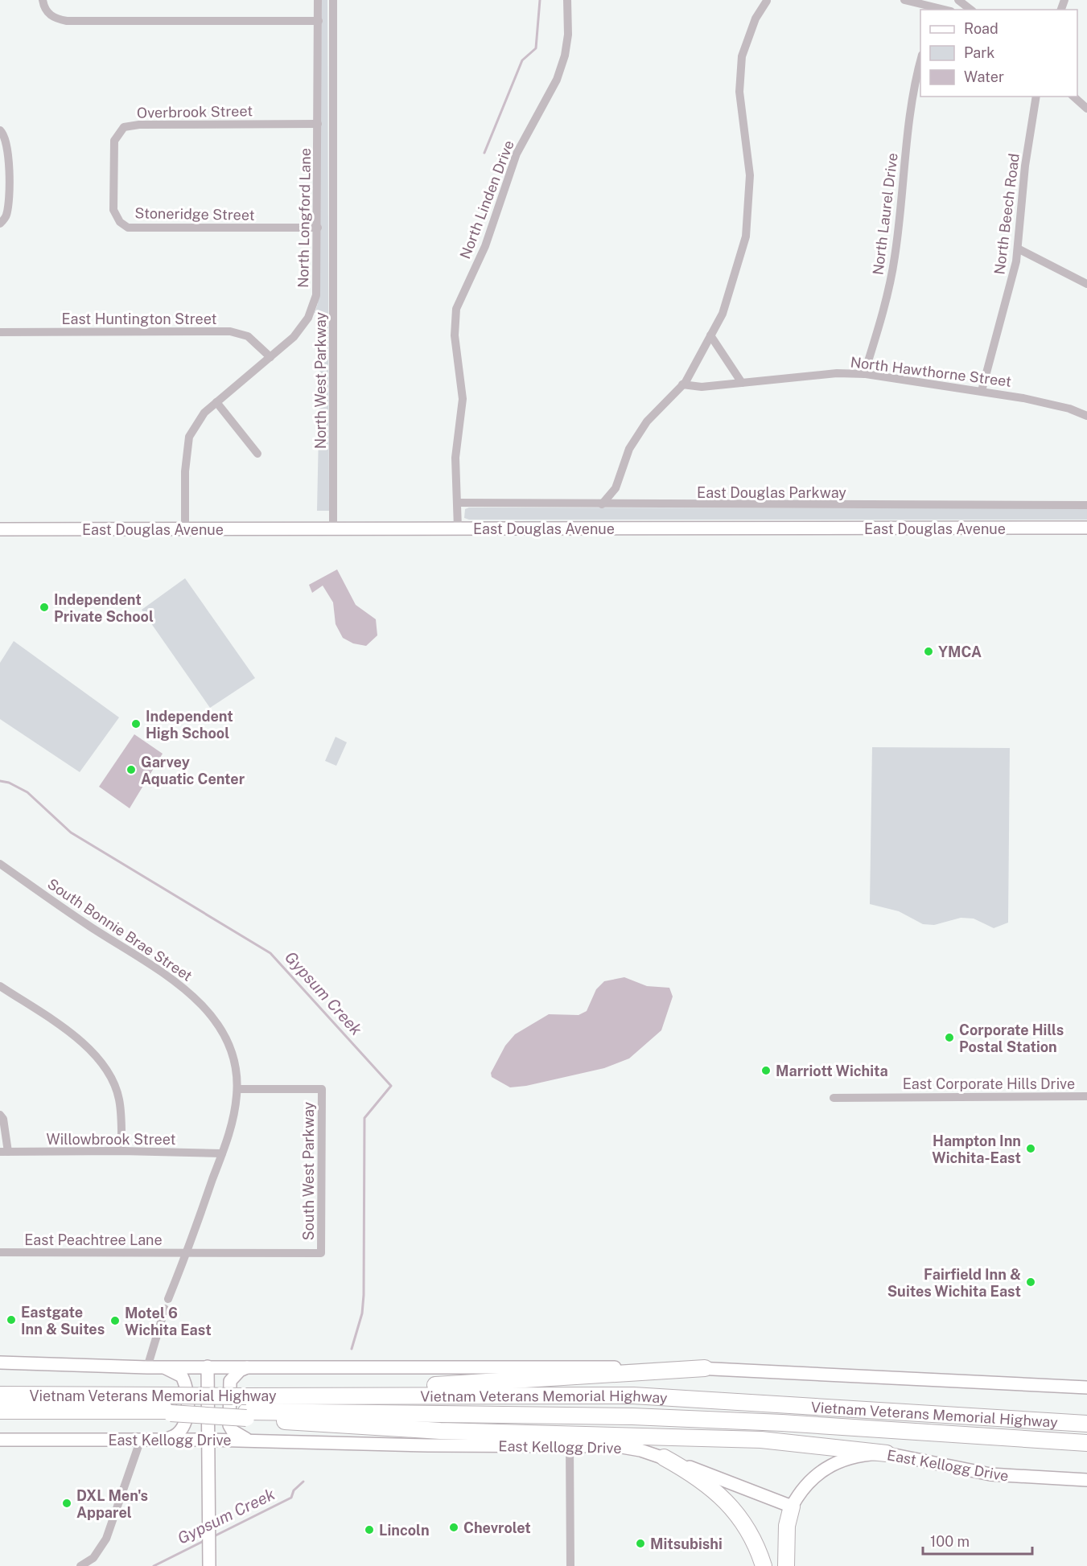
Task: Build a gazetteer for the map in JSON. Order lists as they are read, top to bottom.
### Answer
{
  "streets": {
    "highway": ["Vietnam Veterans Memorial Highway"],
    "main road": ["East Douglas Avenue", "East Kellogg Drive"],
    "street": [
      "Overbrook Street",
      "North Linden Drive",
      "Stoneridge Street",
      "North Laurel Drive",
      "North Beech Road",
      "North Longford Lane",
      "East Huntington Street",
      "North Hawthorne Street",
      "North West Parkway",
      "East Douglas Parkway",
      "South Bonnie Brae Street",
      "East Corporate Hills Drive",
      "Willowbrook Street",
      "South West Parkway",
      "East Peachtree Lane"
    ]
  },
  "crossings": [
    ["Overbrook Street", "Stoneridge Street"],
    ["Overbrook Street", "North Longford Lane"],
    ["North Linden Drive", "East Douglas Parkway"],
    ["North Linden Drive", "East Douglas Avenue"],
    ["Stoneridge Street", "North Longford Lane"],
    ["North Laurel Drive", "North Hawthorne Street"],
    ["North Beech Road", "North Hawthorne Street"],
    ["North Longford Lane", "East Huntington Street"],
    ["North Longford Lane", "East Douglas Avenue"],
    ["North West Parkway", "East Douglas Avenue"],
    ["South Bonnie Brae Street", "Willowbrook Street"],
    ["South Bonnie Brae Street", "South West Parkway"],
    ["South Bonnie Brae Street", "East Peachtree Lane"],
    ["South West Parkway", "East Peachtree Lane"]
  ],
  "water": ["Gypsum Creek"],
  "places": [
    "Independent Private School",
    "YMCA",
    "Independent High School",
    "Garvey Aquatic Center",
    "Corporate Hills Postal Station",
    "Marriott Wichita",
    "Hampton Inn Wichita-East",
    "Fairfield Inn & Suites Wichita East",
    "Eastgate Inn & Suites",
    "Motel 6 Wichita East",
    "DXL Men's Apparel",
    "Chevrolet",
    "Lincoln",
    "Mitsubishi"
  ],
  "legend": ["Road", "Park", "Water"],
  "scale_bar": "100 m"
}
